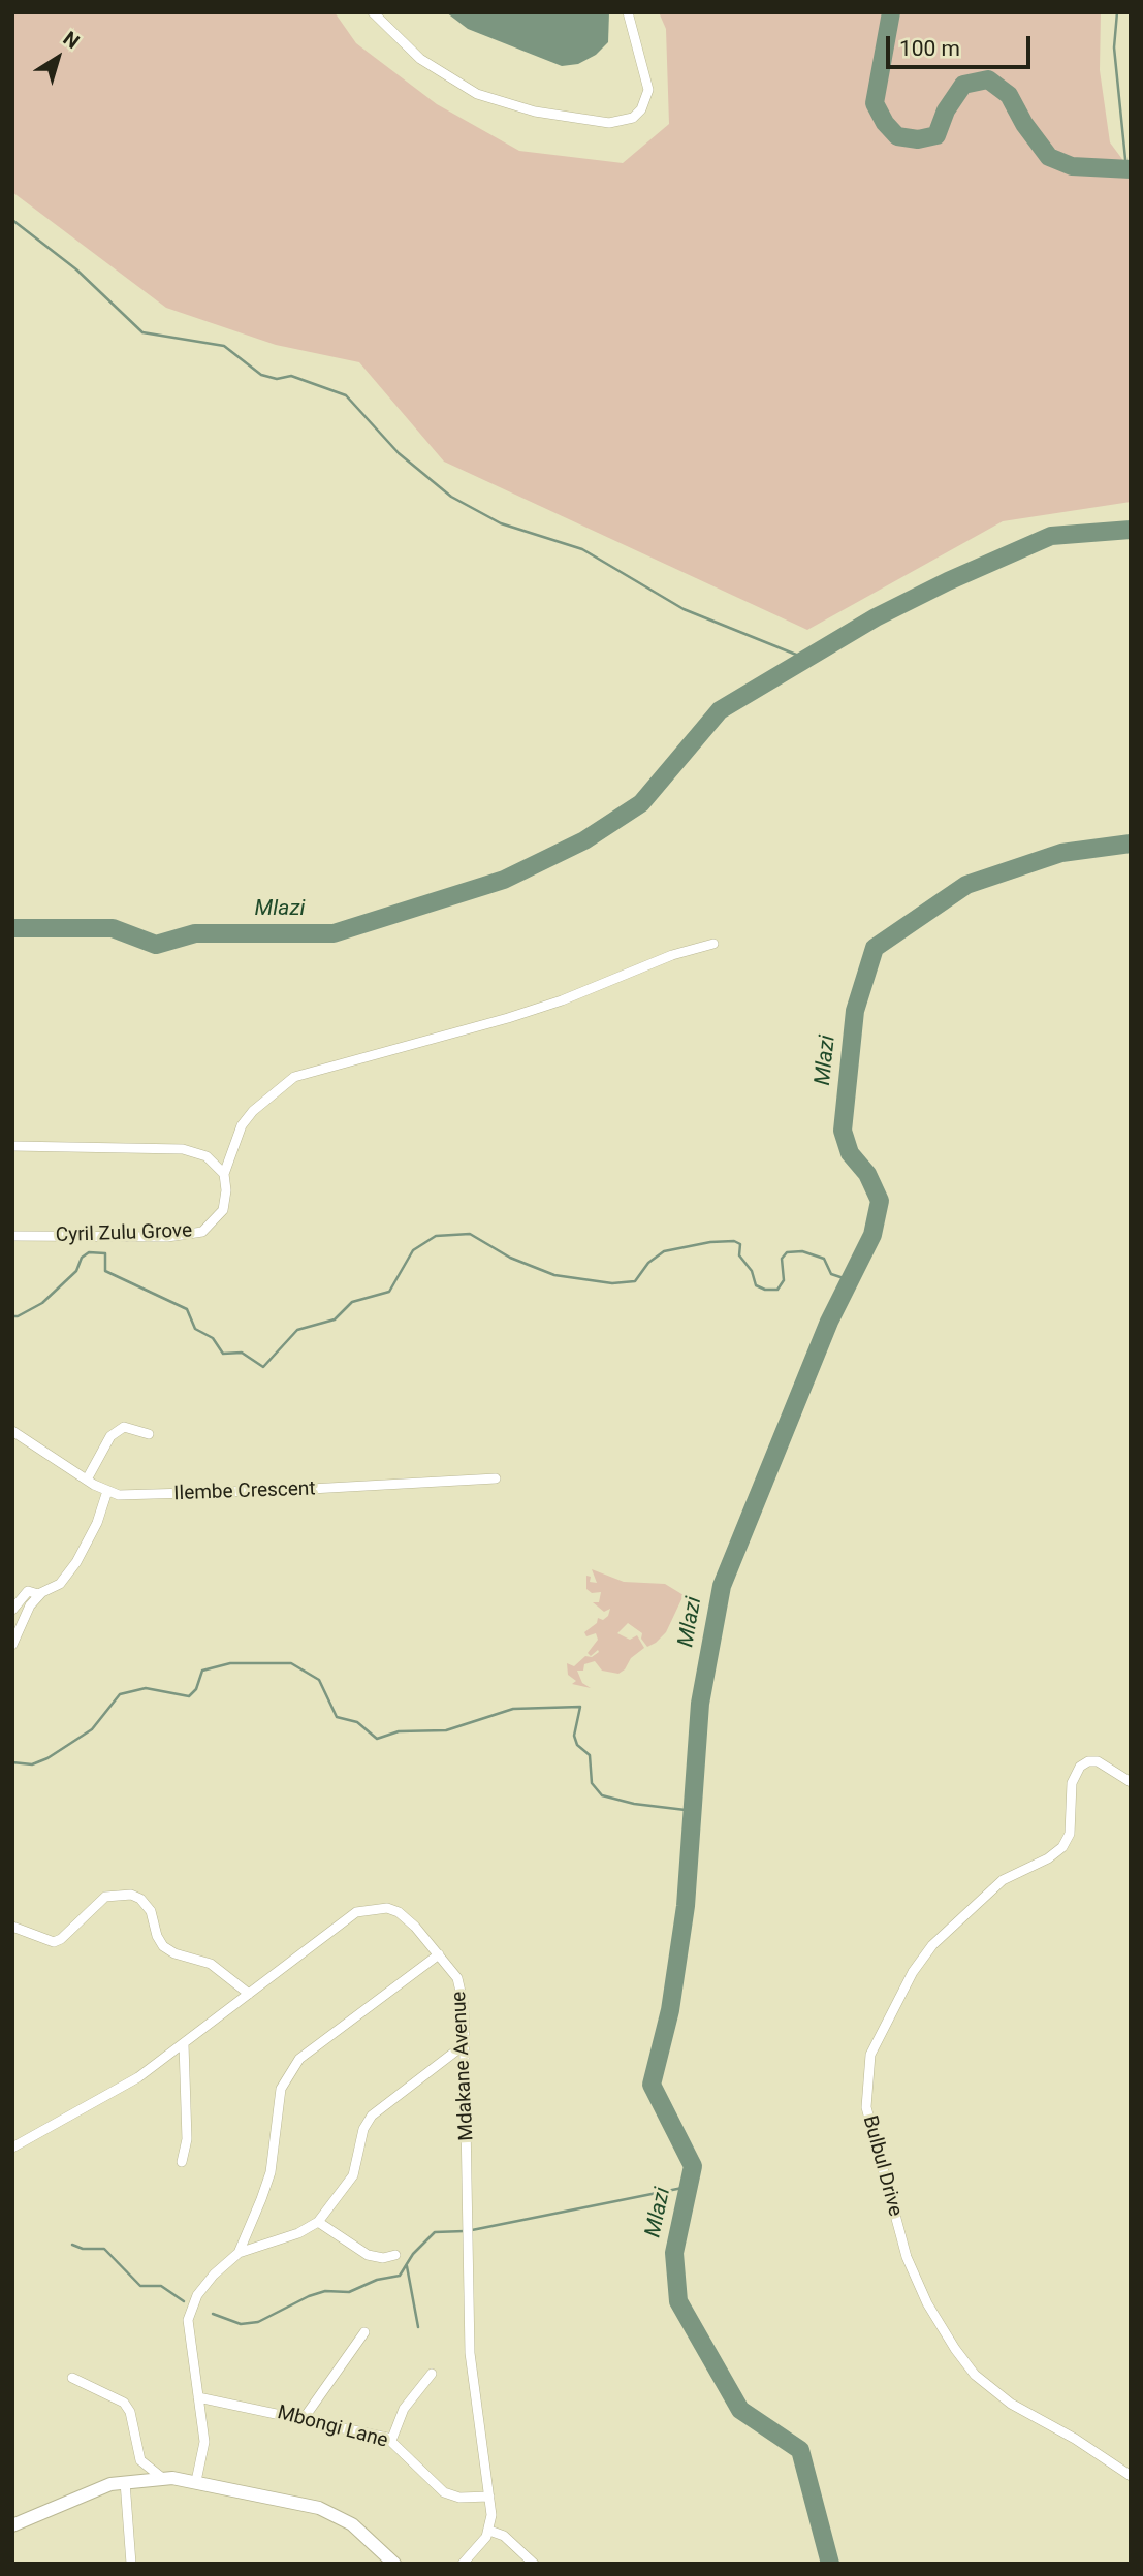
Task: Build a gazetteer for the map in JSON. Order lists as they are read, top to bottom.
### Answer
{
  "streets": {
    "street": [
      "Cyril Zulu Grove",
      "Ilembe Crescent",
      "Mdakane Avenue",
      "Bulbul Drive",
      "Mbongi Lane"
    ]
  },
  "crossings": [
    ["Mdakane Avenue", "Mbongi Lane"]
  ],
  "water": ["Mlazi"],
  "scale_bar": "100 m",
  "north": "top right"
}
